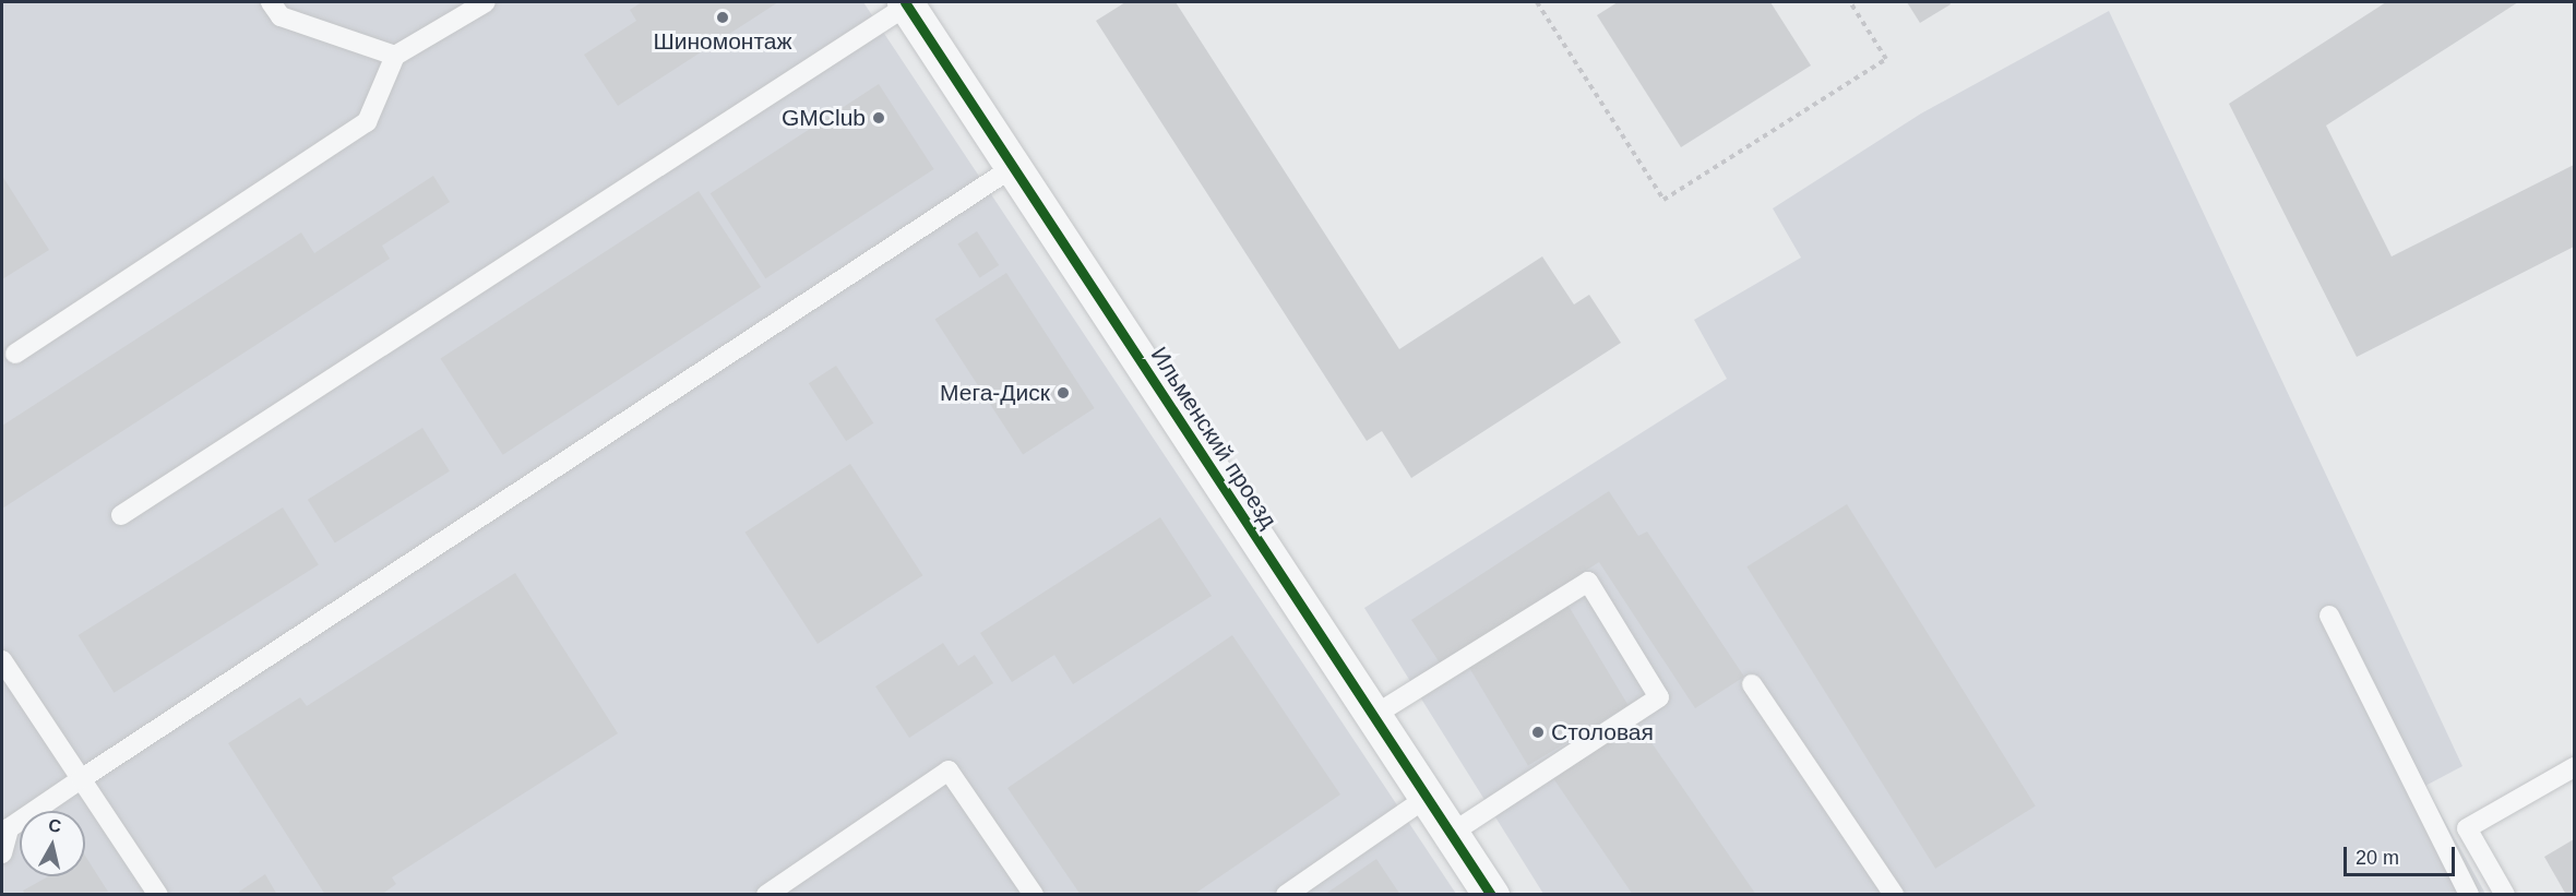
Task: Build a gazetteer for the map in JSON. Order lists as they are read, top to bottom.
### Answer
{
  "streets": {
    "street": ["Ильменский проезд"]
  },
  "places": [
    "Шиномонтаж",
    "GMClub",
    "Мега-Диск",
    "Столовая"
  ],
  "scale_bar": "20 m",
  "north": "top"
}
